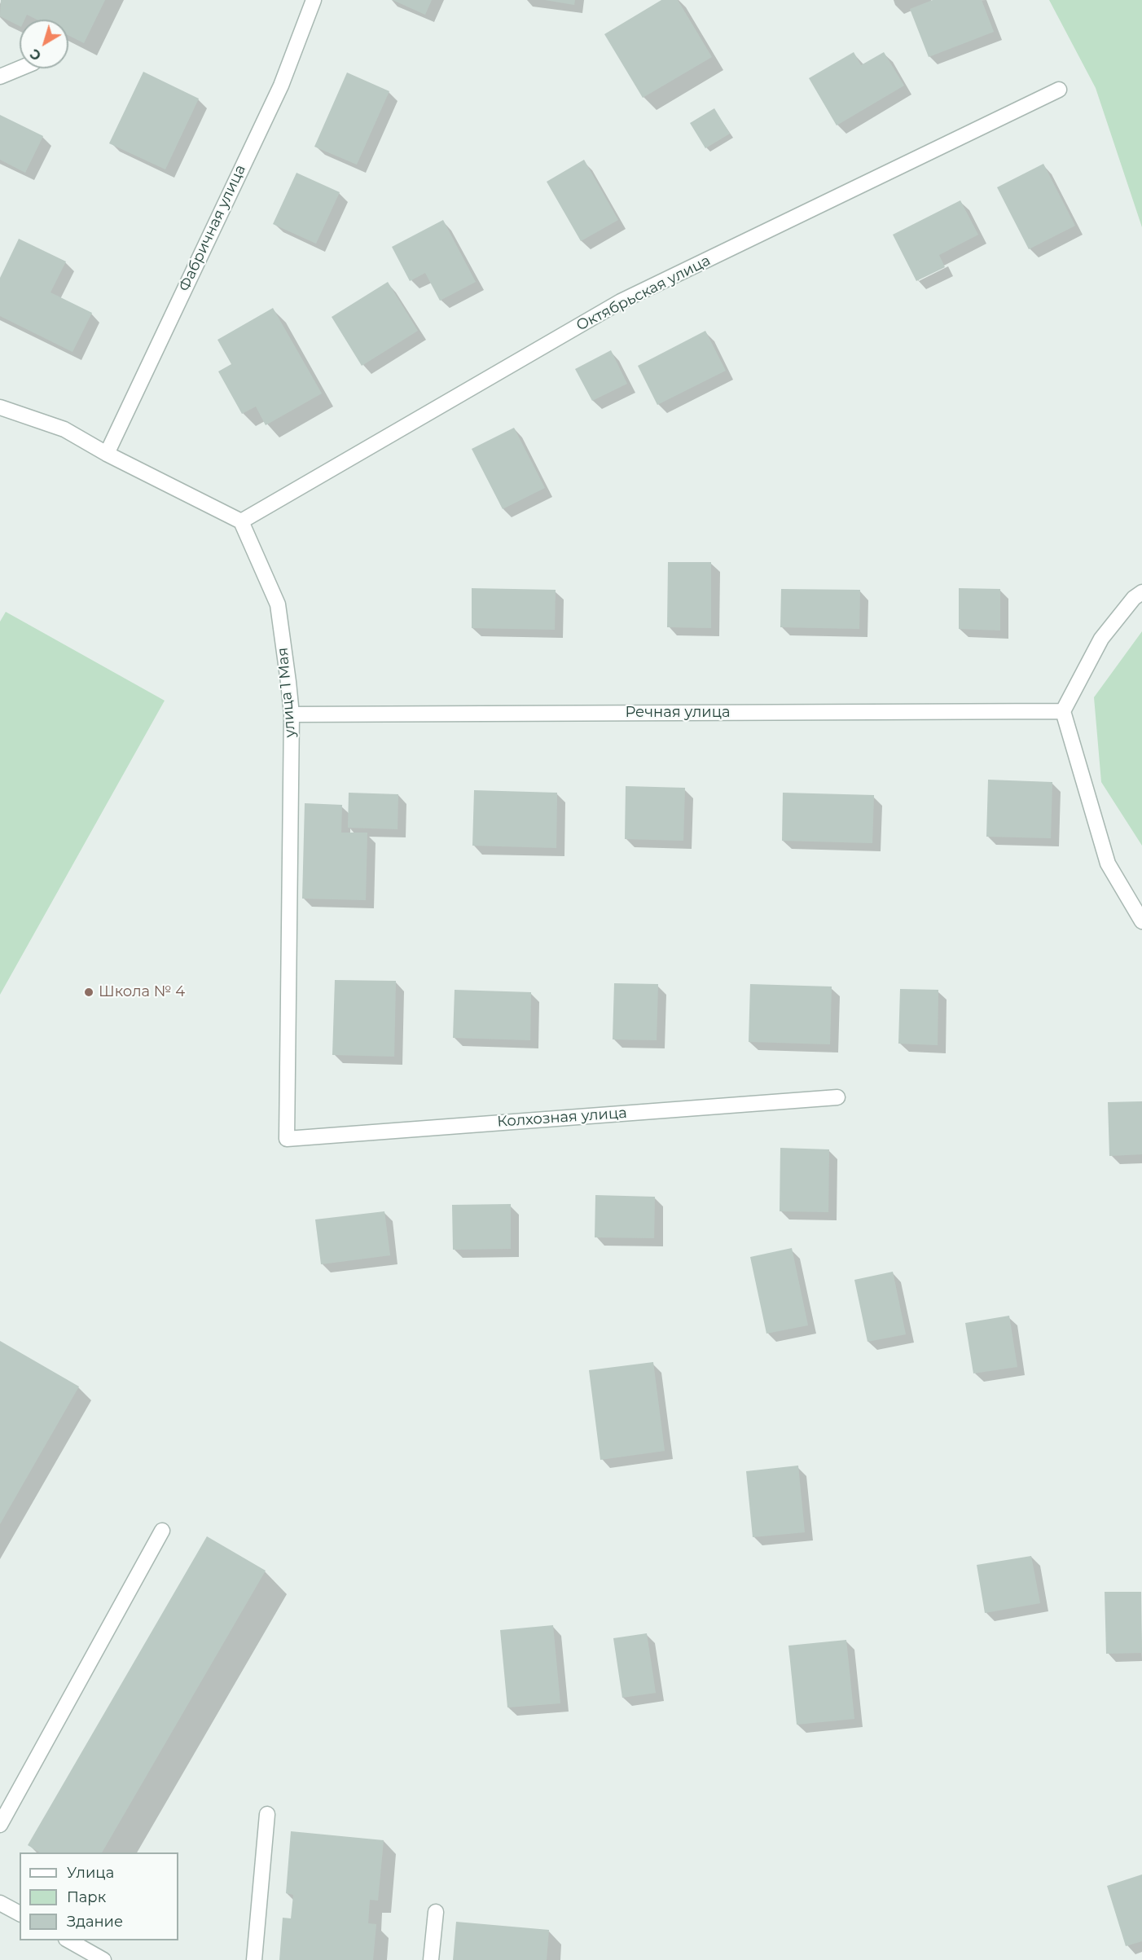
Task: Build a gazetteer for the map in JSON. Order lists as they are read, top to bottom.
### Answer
{
  "streets": {
    "street": [
      "Фабричная улица",
      "Октябрьская улица",
      "улица 1 Мая",
      "Речная улица",
      "Колхозная улица"
    ]
  },
  "crossings": [
    ["Октябрьская улица", "улица 1 Мая"],
    ["улица 1 Мая", "Речная улица"],
    ["улица 1 Мая", "Колхозная улица"]
  ],
  "places": ["Школа № 4"],
  "legend": ["Улица", "Парк", "Здание"],
  "north": "bottom left"
}
